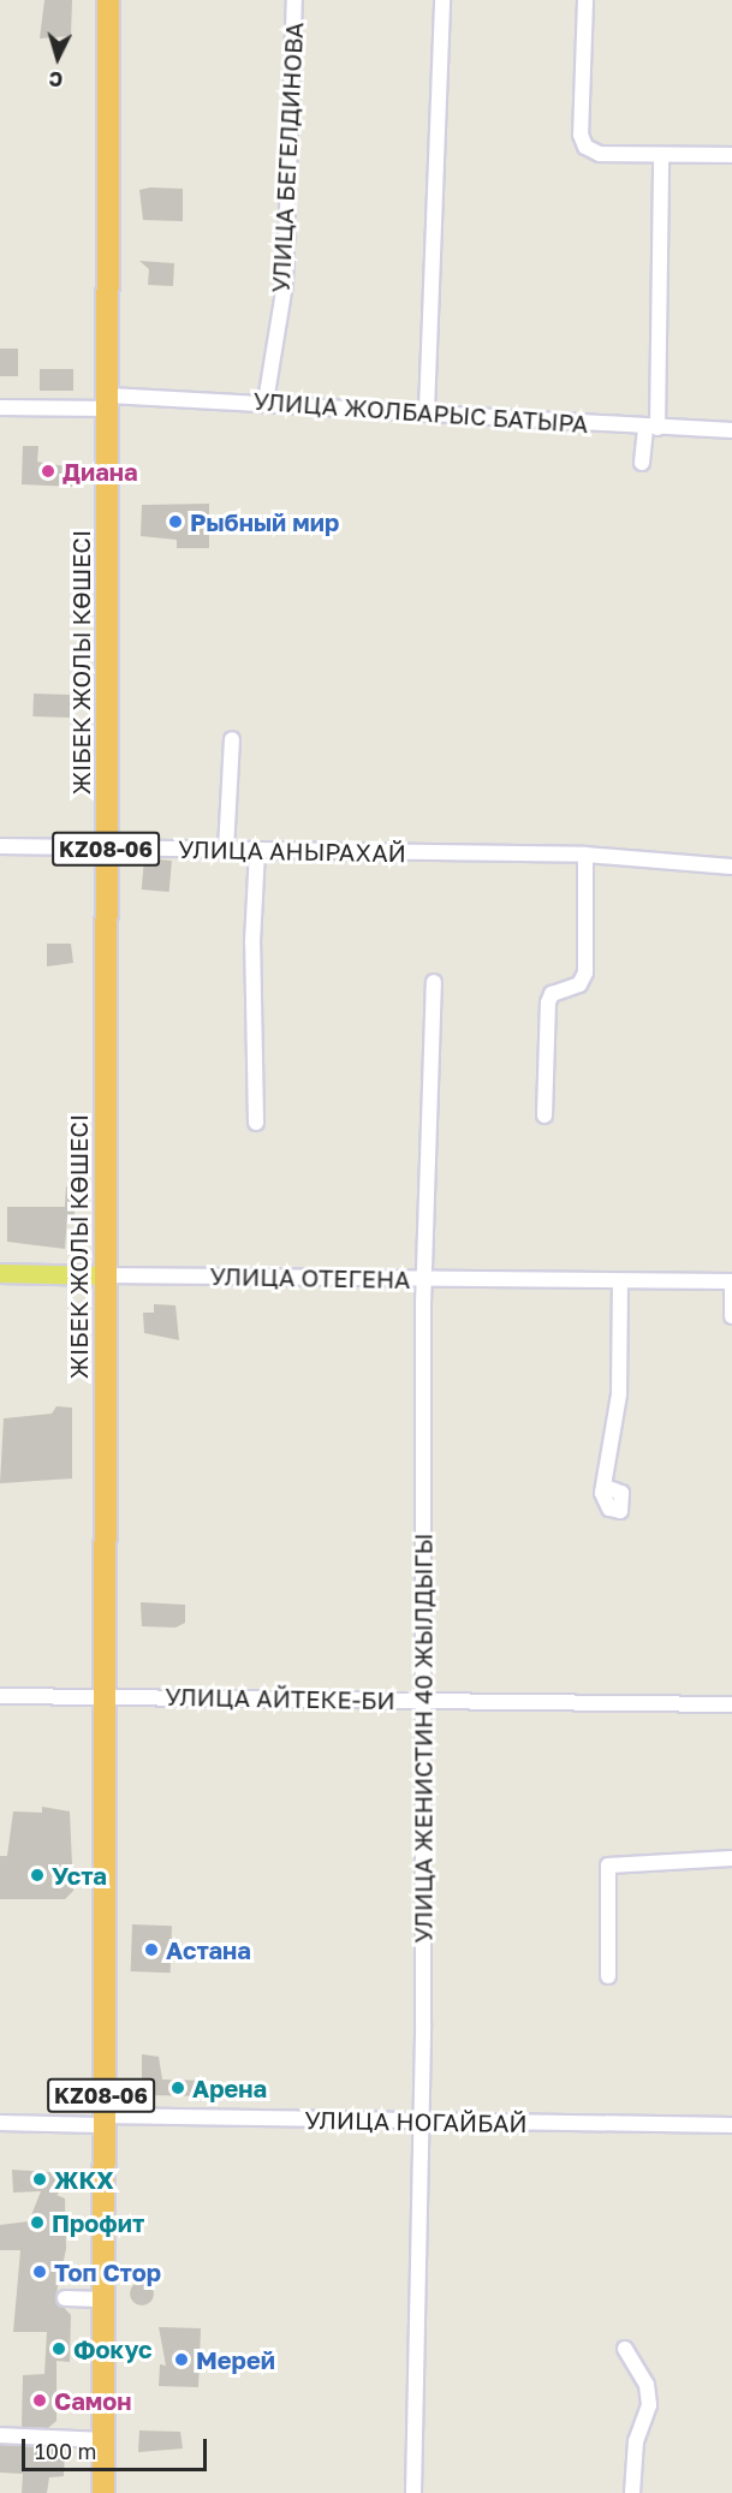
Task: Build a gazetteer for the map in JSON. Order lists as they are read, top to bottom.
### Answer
{
  "streets": {
    "highway": ["ЖІБЕК ЖОЛЫ КӨШЕСІ", "KZ08-06"],
    "main road": ["УЛИЦА ОТЕГЕНА"],
    "street": [
      "УЛИЦА БЕГЕЛДИНОВА",
      "УЛИЦА ЖОЛБАРЫС БАТЫРА",
      "УЛИЦА АНЫРАХАЙ",
      "УЛИЦА АЙТЕКЕ-БИ",
      "УЛИЦА ЖЕНИСТИН 40 ЖЫЛДЫГЫ",
      "УЛИЦА НОГАЙБАЙ"
    ]
  },
  "crossings": [
    ["УЛИЦА БЕГЕЛДИНОВА", "УЛИЦА ЖОЛБАРЫС БАТЫРА"],
    ["УЛИЦА ЖОЛБАРЫС БАТЫРА", "ЖІБЕК ЖОЛЫ КӨШЕСІ"],
    ["ЖІБЕК ЖОЛЫ КӨШЕСІ", "УЛИЦА АНЫРАХАЙ"],
    ["ЖІБЕК ЖОЛЫ КӨШЕСІ", "УЛИЦА ОТЕГЕНА"],
    ["ЖІБЕК ЖОЛЫ КӨШЕСІ", "УЛИЦА АЙТЕКЕ-БИ"],
    ["ЖІБЕК ЖОЛЫ КӨШЕСІ", "УЛИЦА НОГАЙБАЙ"],
    ["УЛИЦА ОТЕГЕНА", "УЛИЦА ЖЕНИСТИН 40 ЖЫЛДЫГЫ"],
    ["УЛИЦА АЙТЕКЕ-БИ", "УЛИЦА ЖЕНИСТИН 40 ЖЫЛДЫГЫ"],
    ["УЛИЦА ЖЕНИСТИН 40 ЖЫЛДЫГЫ", "УЛИЦА НОГАЙБАЙ"]
  ],
  "places": [
    "Диана",
    "Рыбный мир",
    "Уста",
    "Астана",
    "Арена",
    "ЖКХ",
    "Профит",
    "Топ Стор",
    "Фокус",
    "Мерей",
    "Самон"
  ],
  "scale_bar": "100 m",
  "north": "bottom"
}
